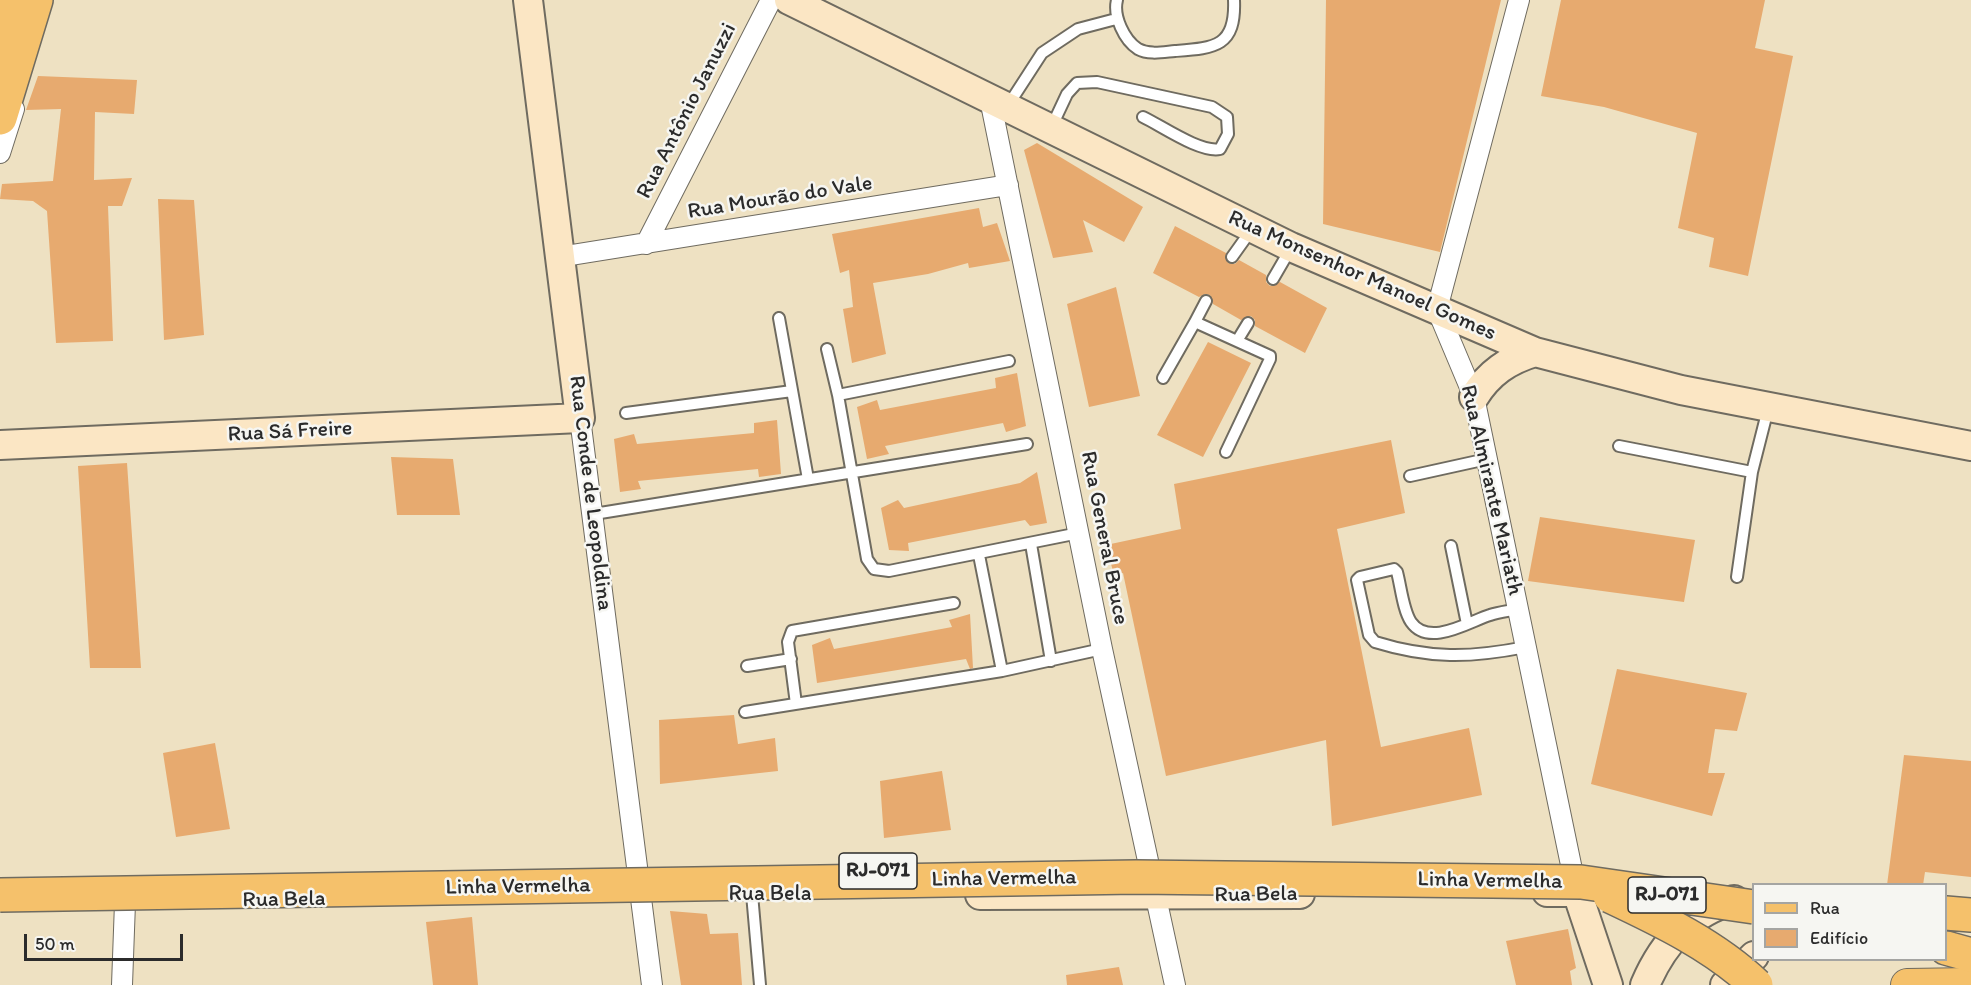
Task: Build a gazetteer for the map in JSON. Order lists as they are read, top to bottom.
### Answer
{
  "streets": {
    "highway": ["RJ-071", "Linha Vermelha"],
    "street": [
      "Rua Antônio Januzzi",
      "Rua Mourão do Vale",
      "Rua Monsenhor Manoel Gomes",
      "Rua Sá Freire",
      "Rua Almirante Mariath",
      "Rua Conde de Leopoldina",
      "Rua General Bruce",
      "Rua Bela"
    ]
  },
  "crossings": [
    ["Rua Antônio Januzzi", "Rua Mourão do Vale"],
    ["Rua Mourão do Vale", "Rua Conde de Leopoldina"],
    ["Rua Mourão do Vale", "Rua General Bruce"],
    ["Rua Monsenhor Manoel Gomes", "Rua Almirante Mariath"],
    ["Rua Monsenhor Manoel Gomes", "Rua General Bruce"],
    ["Rua Sá Freire", "Rua Conde de Leopoldina"],
    ["Rua Almirante Mariath", "Linha Vermelha"],
    ["Rua Almirante Mariath", "Rua Bela"],
    ["Rua Conde de Leopoldina", "Rua Bela"],
    ["Rua General Bruce", "Rua Bela"],
    ["Linha Vermelha", "Rua Bela"]
  ],
  "legend": ["Rua", "Edifício"],
  "scale_bar": "50 m"
}
